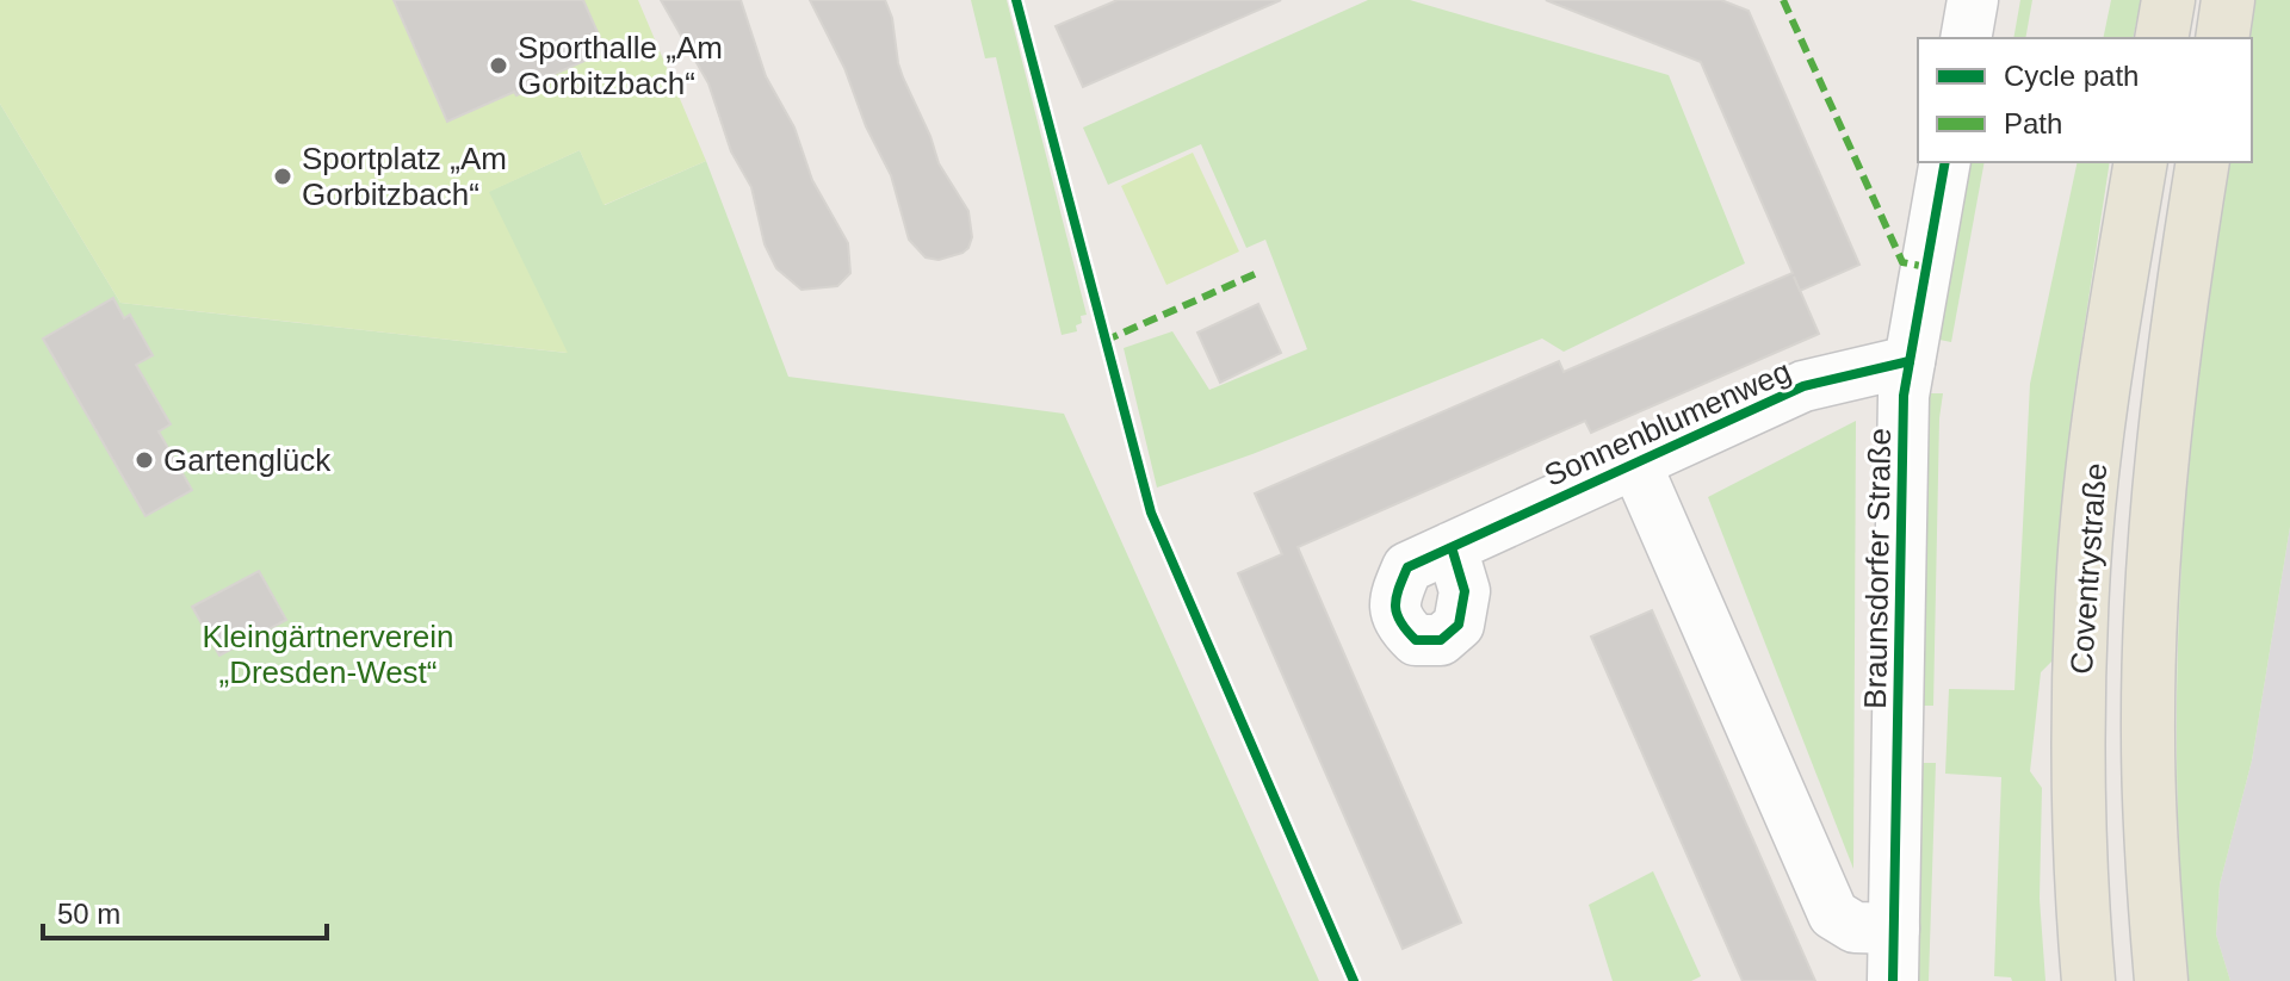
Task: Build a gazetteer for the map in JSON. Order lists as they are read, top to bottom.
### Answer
{
  "streets": {
    "main road": ["Coventrystraße"],
    "street": ["Sonnenblumenweg", "Braunsdorfer Straße"]
  },
  "crossings": [
    ["Sonnenblumenweg", "Braunsdorfer Straße"]
  ],
  "parks": ["Kleingärtnerverein „Dresden-West“"],
  "places": ["Sporthalle „Am Gorbitzbach“", "Sportplatz „Am Gorbitzbach“", "Gartenglück"],
  "legend": ["Cycle path", "Path"],
  "scale_bar": "50 m"
}
